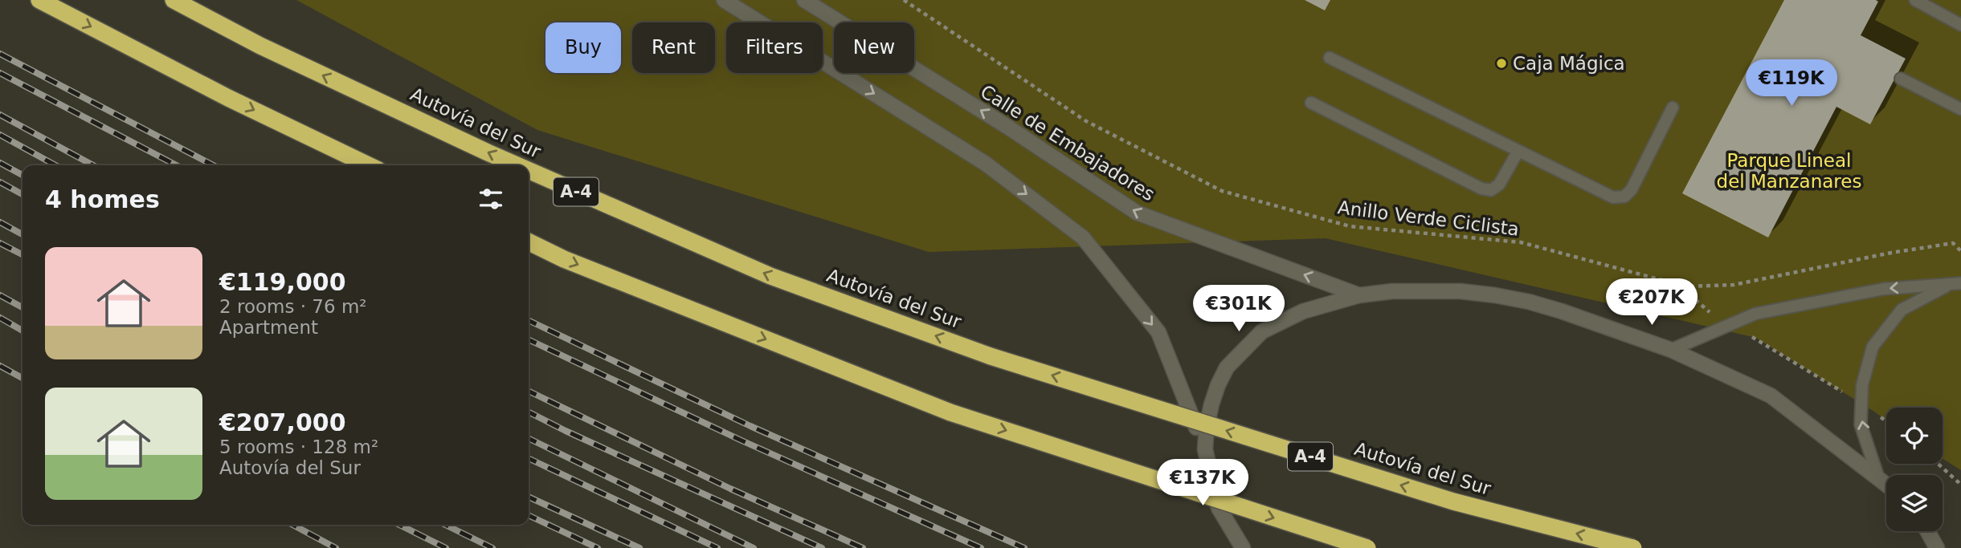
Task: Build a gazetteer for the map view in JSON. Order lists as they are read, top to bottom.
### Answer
{
  "streets": {
    "highway": ["Autovía del Sur", "A-4"],
    "main road": ["Calle de Embajadores"],
    "path": ["Anillo Verde Ciclista"]
  },
  "parks": ["Parque Lineal del Manzanares"],
  "places": ["Caja Mágica"],
  "page": {
    "chip": [
      "Buy",
      "Rent",
      "Filters",
      "New"
    ],
    "price": [
      "€119K",
      "€207K",
      "€301K",
      "€137K"
    ],
    "heading": "4 homes",
    "list": [
      {
        "name": "€119,000",
        "note": "2 rooms · 76 m² · Apartment"
      },
      {
        "name": "€207,000",
        "note": "5 rooms · 128 m² · Autovía del Sur"
      }
    ]
  }
}
